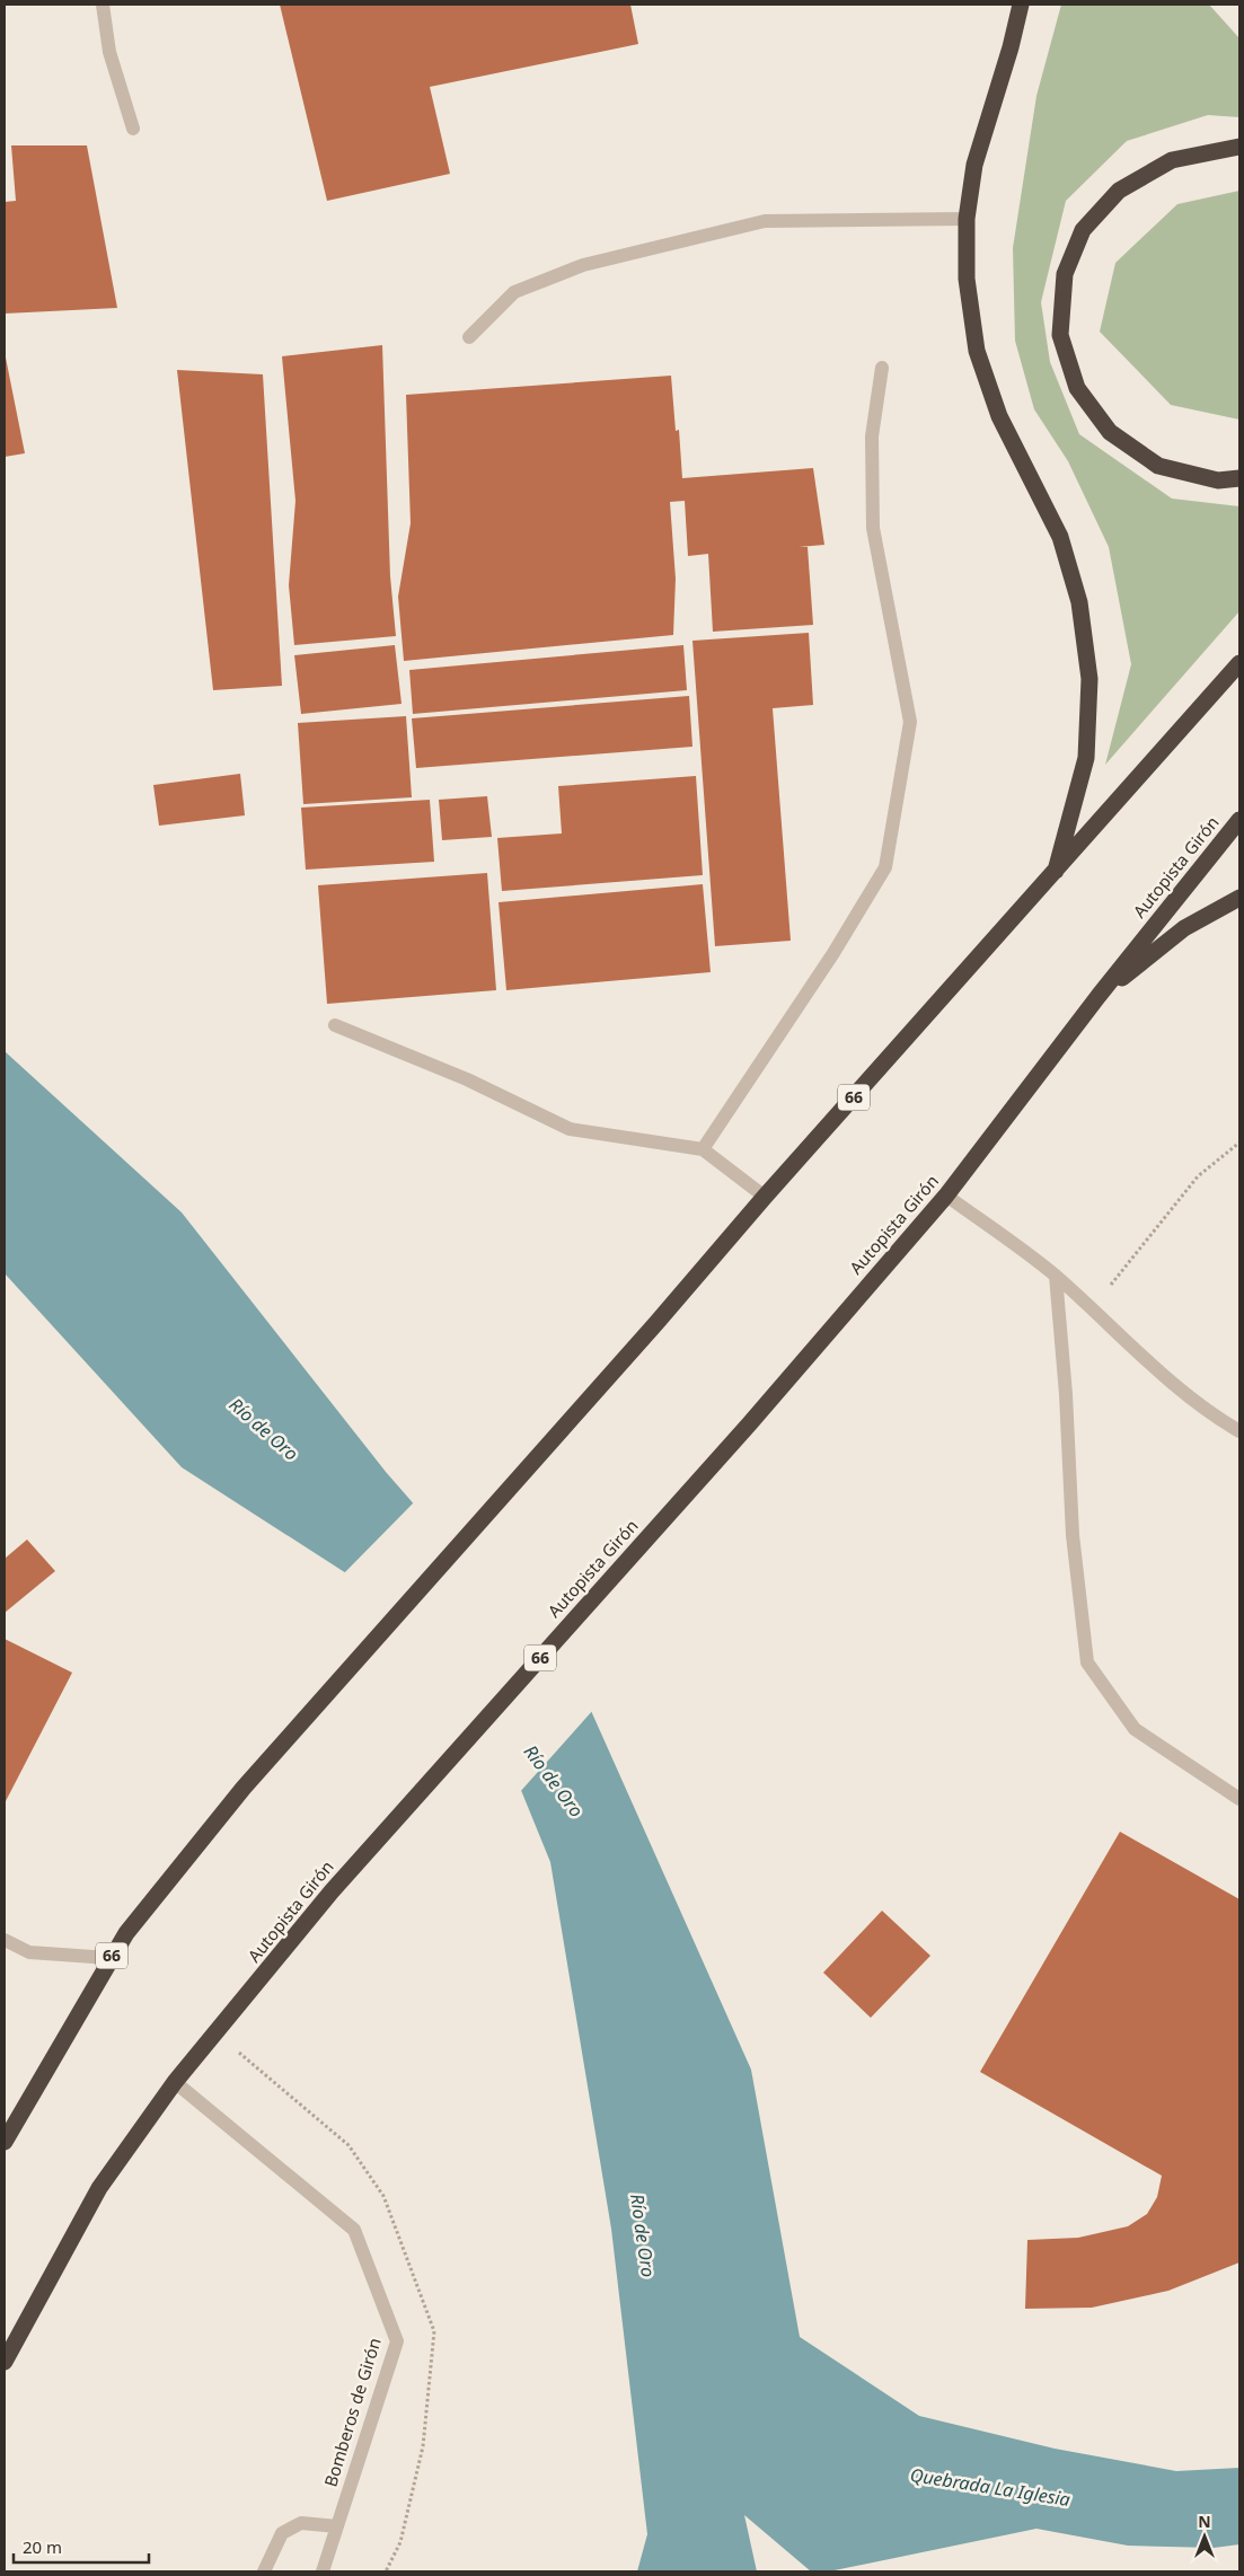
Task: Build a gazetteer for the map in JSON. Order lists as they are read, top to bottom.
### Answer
{
  "streets": {
    "highway": ["Autopista Girón", "66"],
    "street": ["Bomberos de Girón"]
  },
  "crossings": [
    ["Autopista Girón", "Bomberos de Girón"]
  ],
  "water": ["Río de Oro", "Quebrada La Iglesia"],
  "scale_bar": "20 m",
  "north": "top"
}
